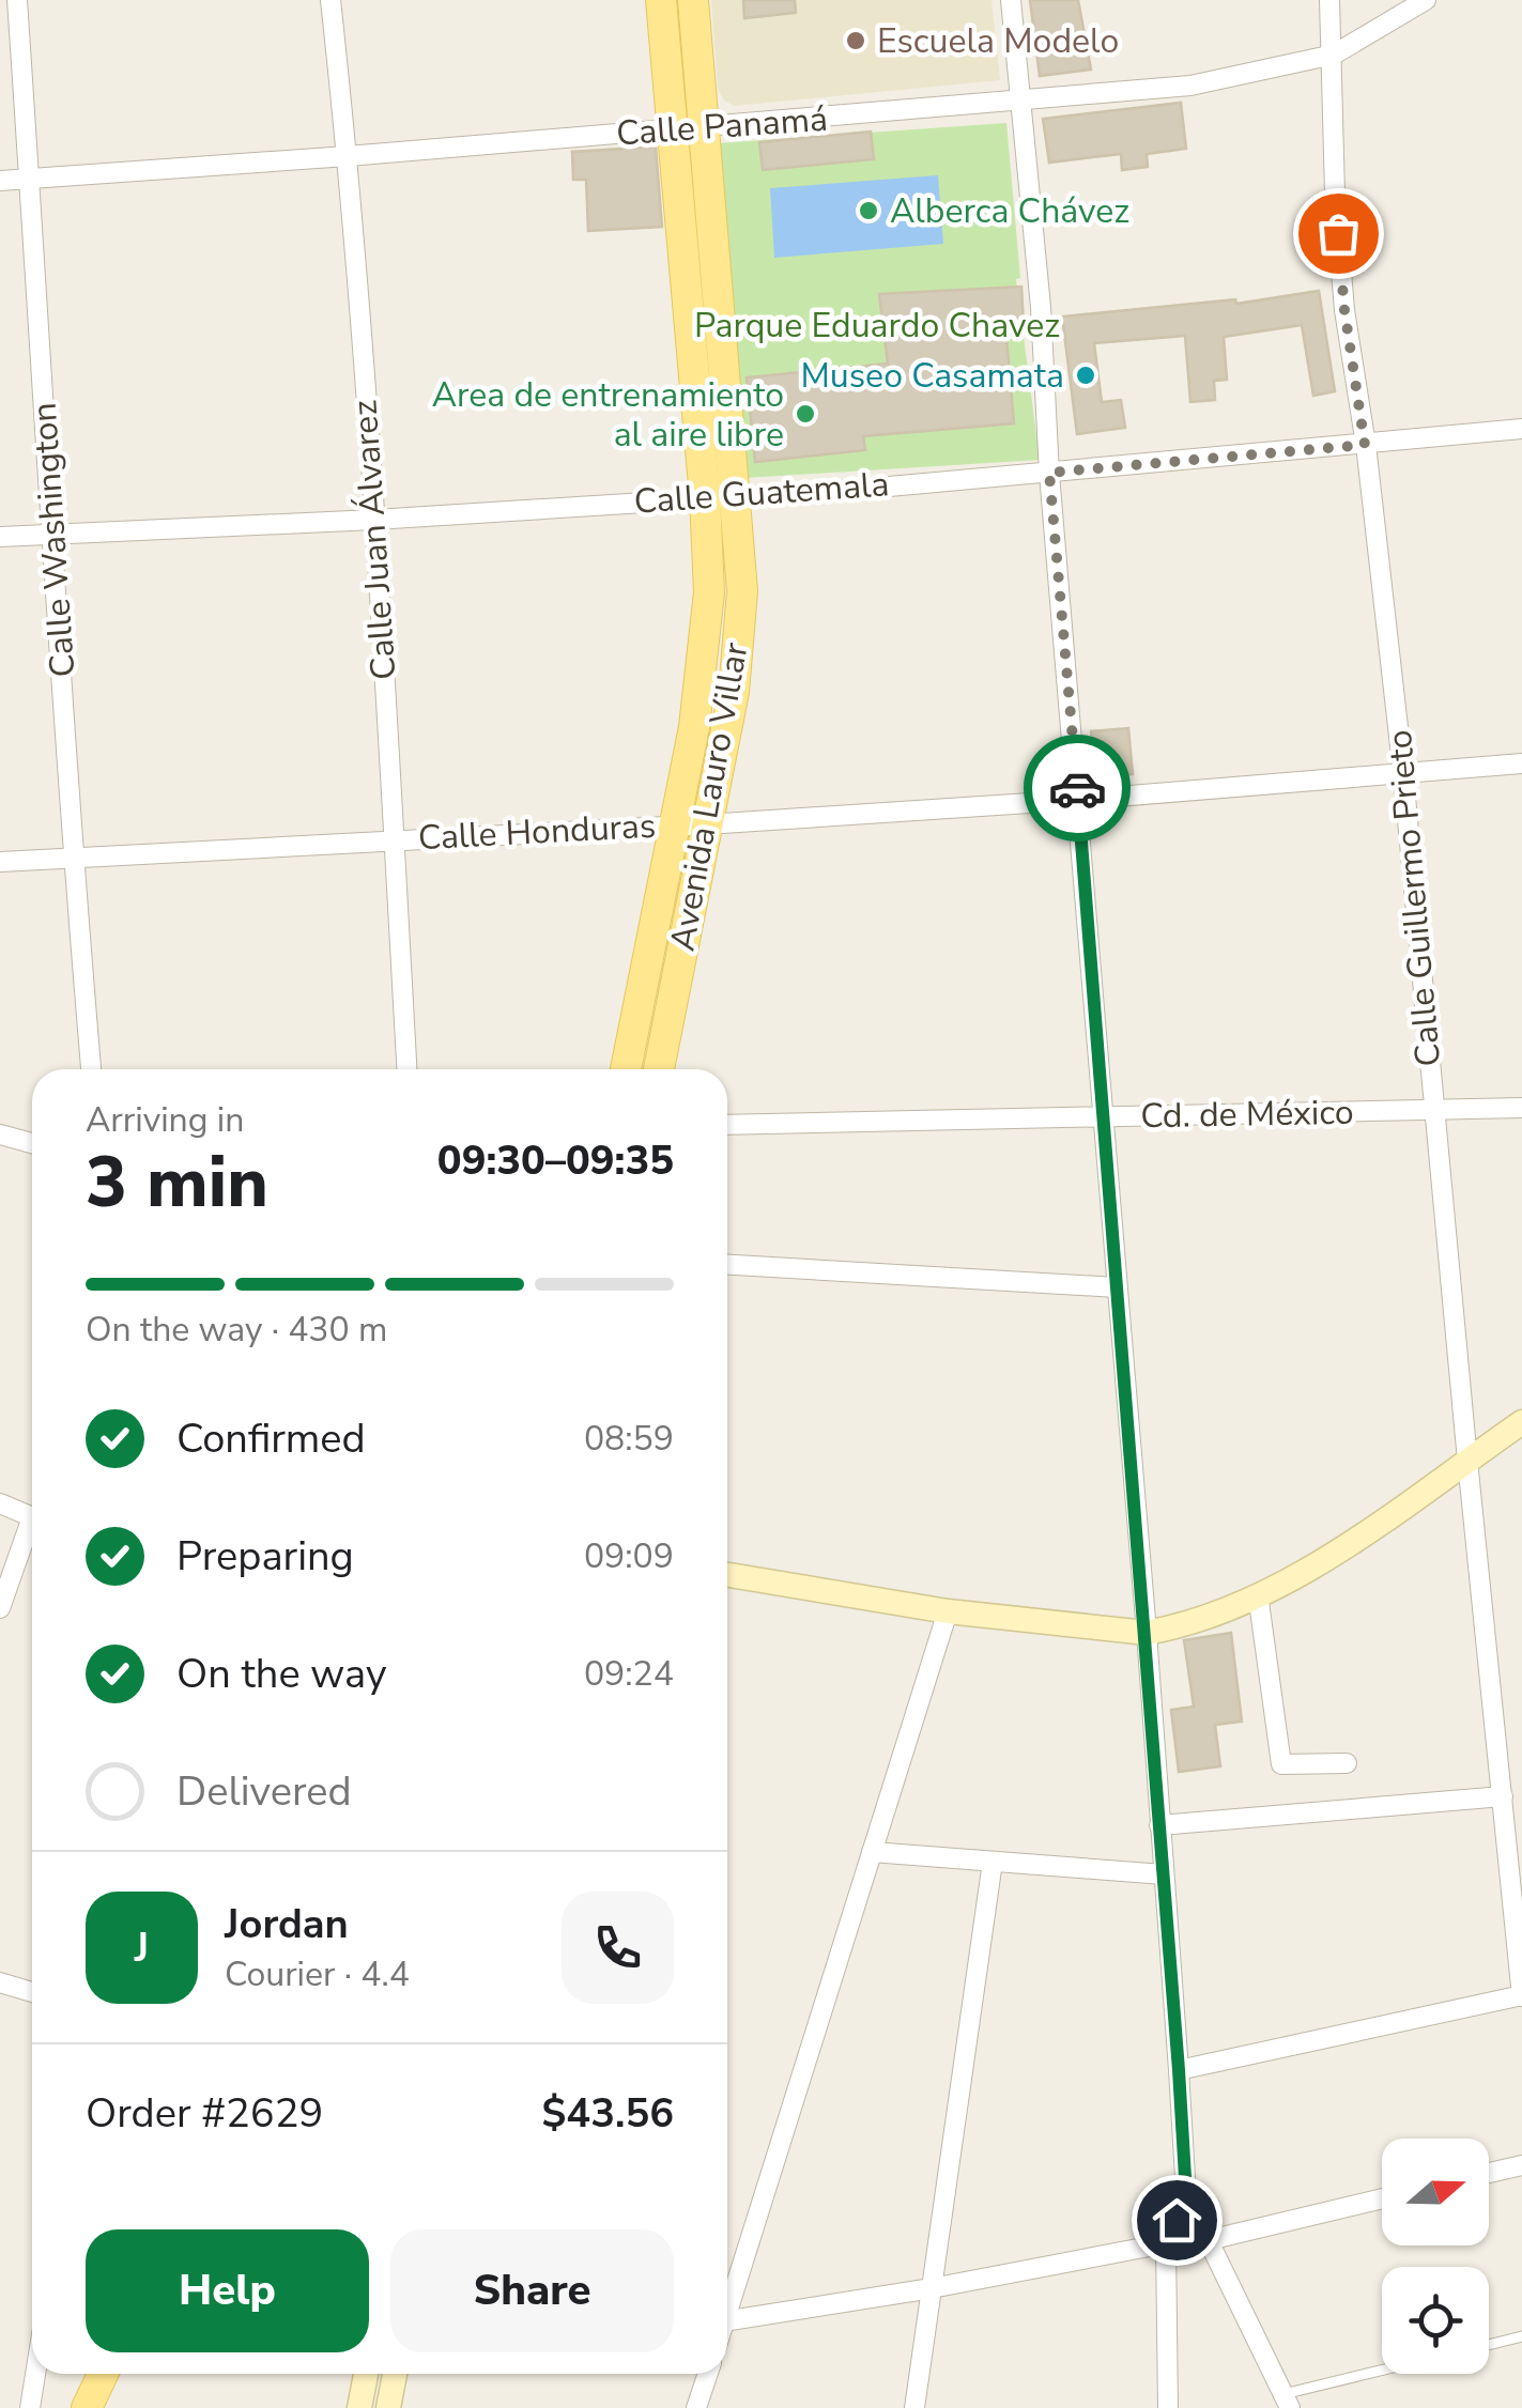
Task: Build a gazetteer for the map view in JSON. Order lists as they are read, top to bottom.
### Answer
{
  "streets": {
    "main road": ["Avenida Lauro Villar"],
    "street": [
      "Calle Panamá",
      "Calle Guatemala",
      "Calle Washington",
      "Calle Juan Álvarez",
      "Calle Honduras",
      "Calle Guillermo Prieto",
      "Cd. de México"
    ]
  },
  "crossings": [
    ["Calle Panamá", "Calle Washington"],
    ["Calle Panamá", "Calle Juan Álvarez"],
    ["Calle Panamá", "Avenida Lauro Villar"],
    ["Calle Panamá", "Calle Guillermo Prieto"],
    ["Calle Guatemala", "Calle Washington"],
    ["Calle Guatemala", "Calle Juan Álvarez"],
    ["Calle Guatemala", "Avenida Lauro Villar"],
    ["Calle Guatemala", "Calle Guillermo Prieto"],
    ["Calle Washington", "Calle Honduras"],
    ["Calle Juan Álvarez", "Calle Honduras"],
    ["Avenida Lauro Villar", "Calle Honduras"],
    ["Calle Honduras", "Calle Guillermo Prieto"],
    ["Calle Guillermo Prieto", "Cd. de México"]
  ],
  "parks": ["Parque Eduardo Chavez"],
  "places": [
    "Escuela Modelo",
    "Alberca Chávez",
    "Museo Casamata",
    "Area de entrenamiento al aire libre"
  ],
  "north": "right",
  "page": {
    "heading": ["3 min", "Arriving in", "09:30–09:35"],
    "panel": [
      "Jordan",
      "Courier · 4.4",
      "Order #2629",
      "$43.56"
    ],
    "bar": "On the way · 430 m",
    "list": [
      ["Confirmed", "08:59"],
      ["Preparing", "09:09"],
      ["On the way", "09:24"],
      "Delivered"
    ],
    "round": "J",
    "buttons": ["Help", "Share"]
  }
}
